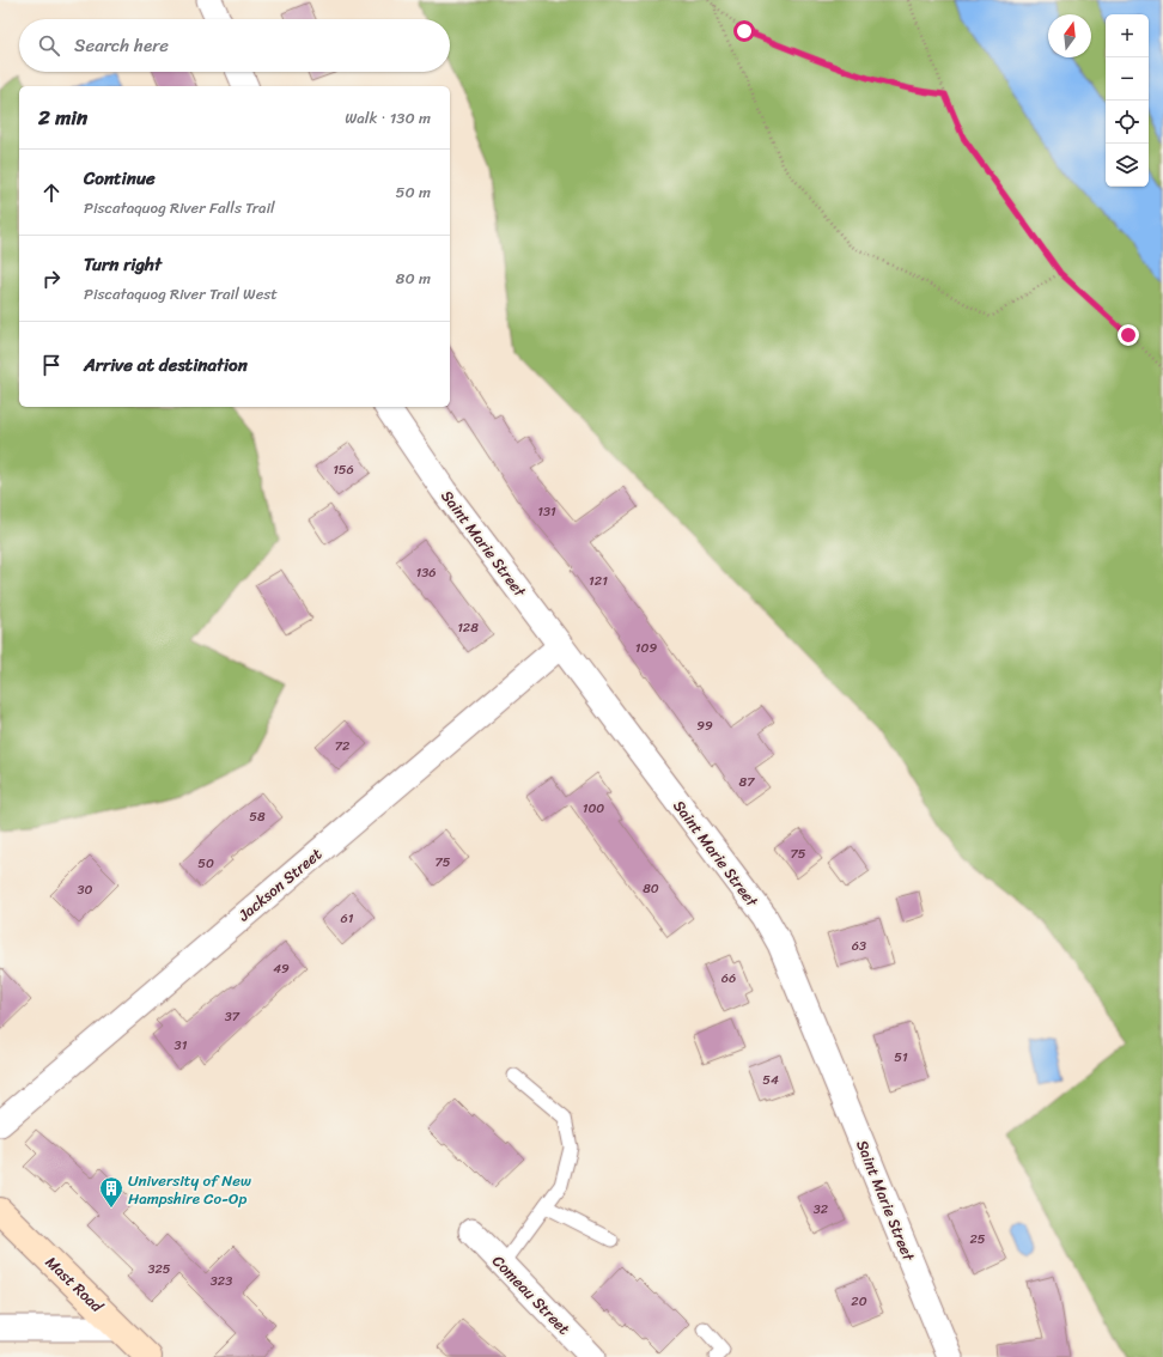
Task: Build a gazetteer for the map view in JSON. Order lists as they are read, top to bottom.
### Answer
{
  "streets": {
    "main road": ["Mast Road"],
    "street": ["Saint Marie Street", "Jackson Street", "Comeau Street"]
  },
  "crossings": [
    ["Saint Marie Street", "Jackson Street"]
  ],
  "places": {
    "building": ["University of New Hampshire Co-Op"]
  },
  "house_numbers": [
    "156",
    "131",
    "136",
    "121",
    "128",
    "109",
    "99",
    "72",
    "87",
    "100",
    "58",
    "75",
    "75",
    "50",
    "80",
    "30",
    "61",
    "63",
    "49",
    "66",
    "37",
    "31",
    "51",
    "54",
    "32",
    "25",
    "325",
    "323",
    "20"
  ],
  "north": "top",
  "page": {
    "map_buttons": ["+", "−"],
    "search": "Search here",
    "heading": ["2 min", "Walk · 130 m"],
    "list": [
      ["Continue", "Piscataquog River Falls Trail", "50 m"],
      ["Turn right", "Piscataquog River Trail West", "80 m"],
      "Arrive at destination"
    ]
  }
}
